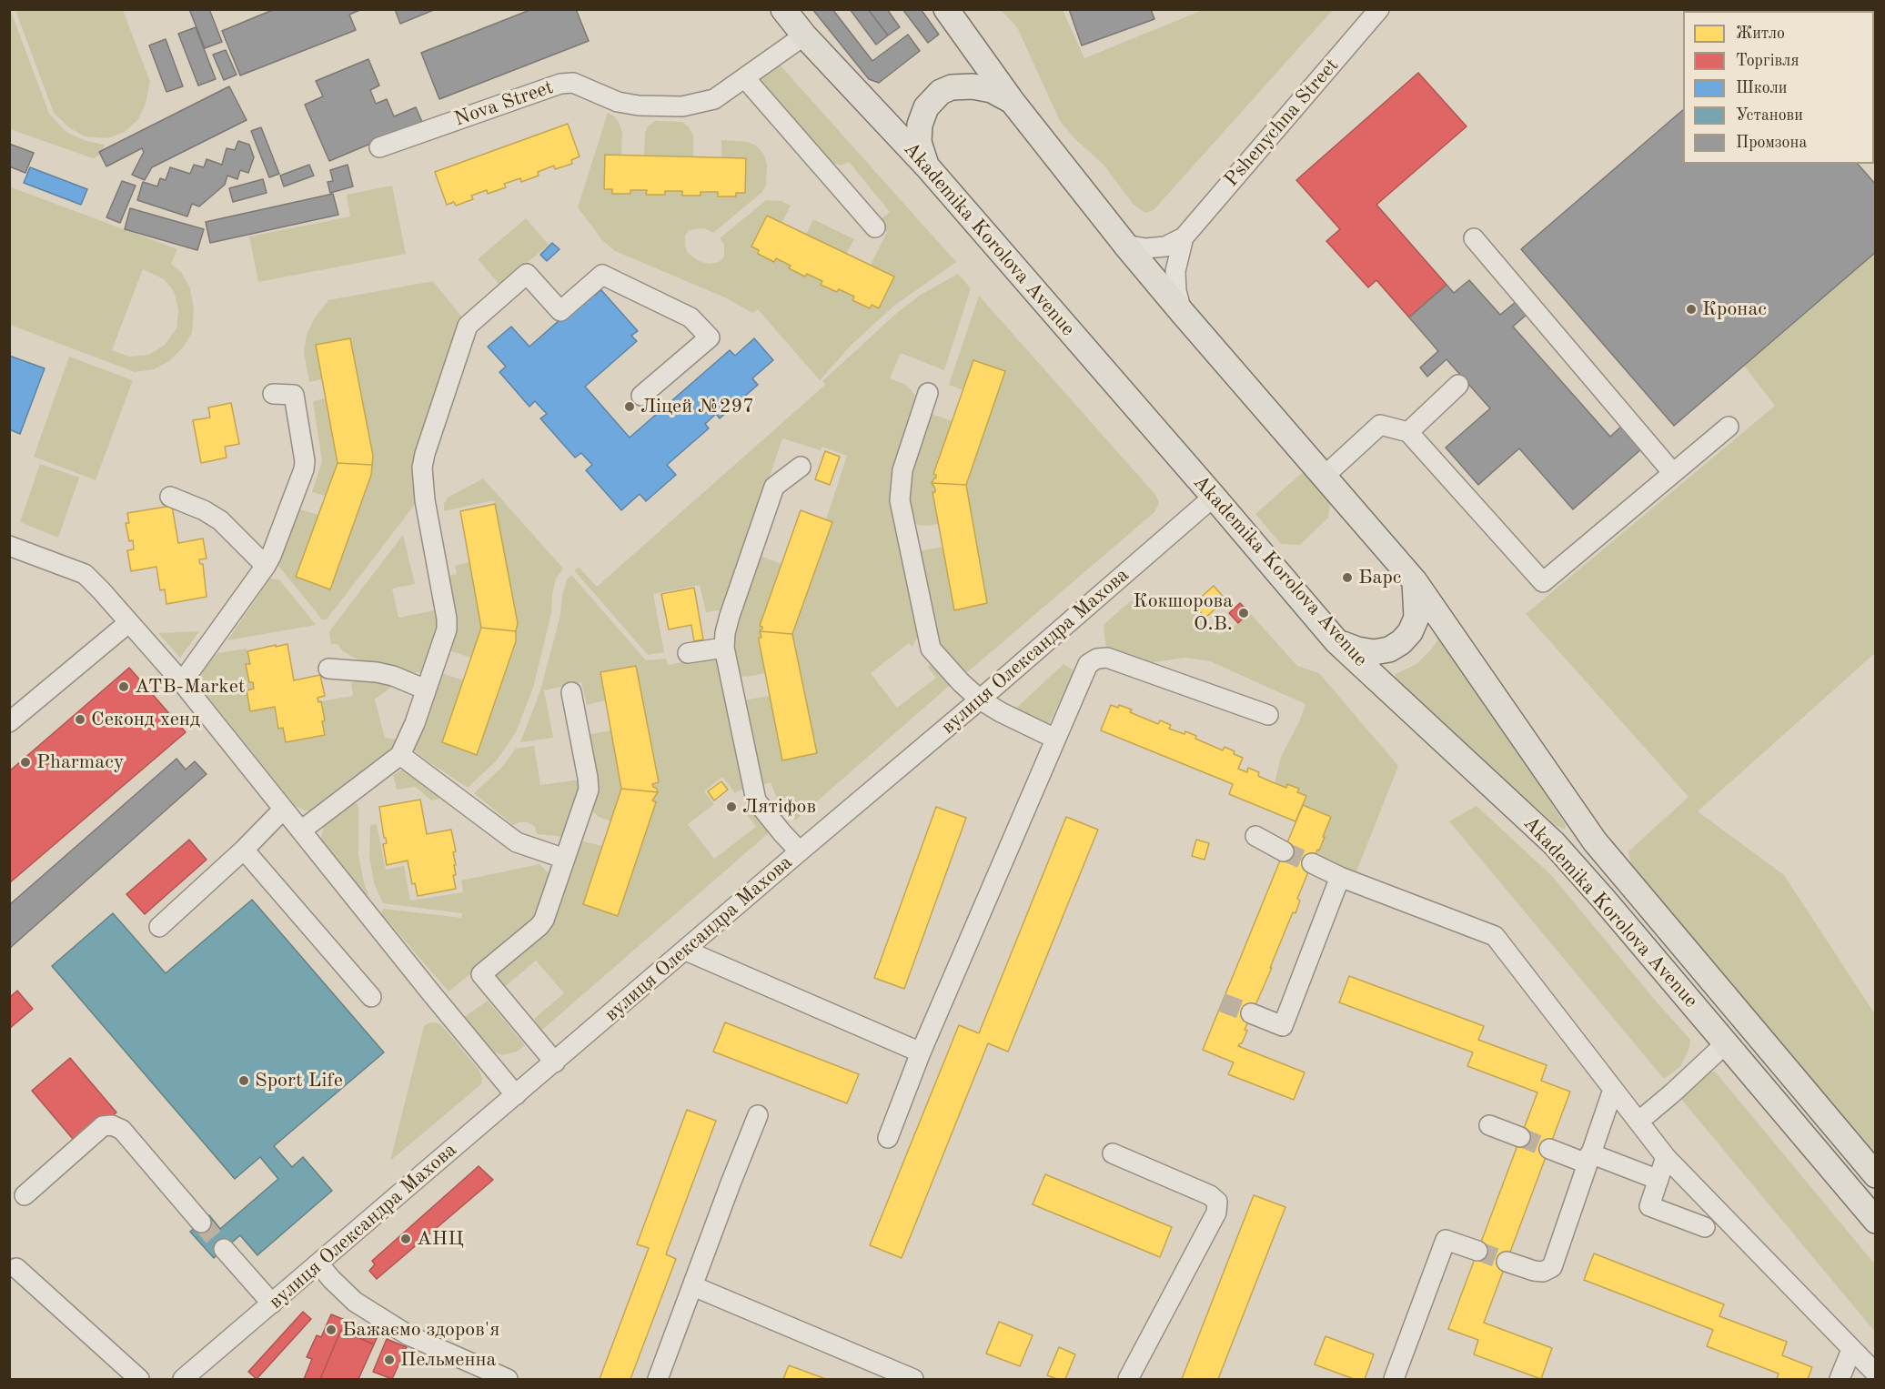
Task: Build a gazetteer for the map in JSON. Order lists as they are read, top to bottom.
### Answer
{
  "streets": {
    "main road": ["Akademika Korolova Avenue"],
    "street": ["Nova Street", "Pshenychna Street", "вулиця Олександра Махова"]
  },
  "crossings": [
    ["Nova Street", "Akademika Korolova Avenue"],
    ["Pshenychna Street", "Akademika Korolova Avenue"],
    ["Akademika Korolova Avenue", "вулиця Олександра Махова"]
  ],
  "places": [
    "Кронас",
    "Ліцей №297",
    "Барс",
    "Кокшорова О.В.",
    "ATB-Market",
    "Секонд хенд",
    "Pharmacy",
    "Лятіфов",
    "Sport Life",
    "АНЦ",
    "Бажаємо здоров'я",
    "Пельменна"
  ],
  "legend": [
    "Житло",
    "Торгівля",
    "Школи",
    "Установи",
    "Промзона"
  ]
}
